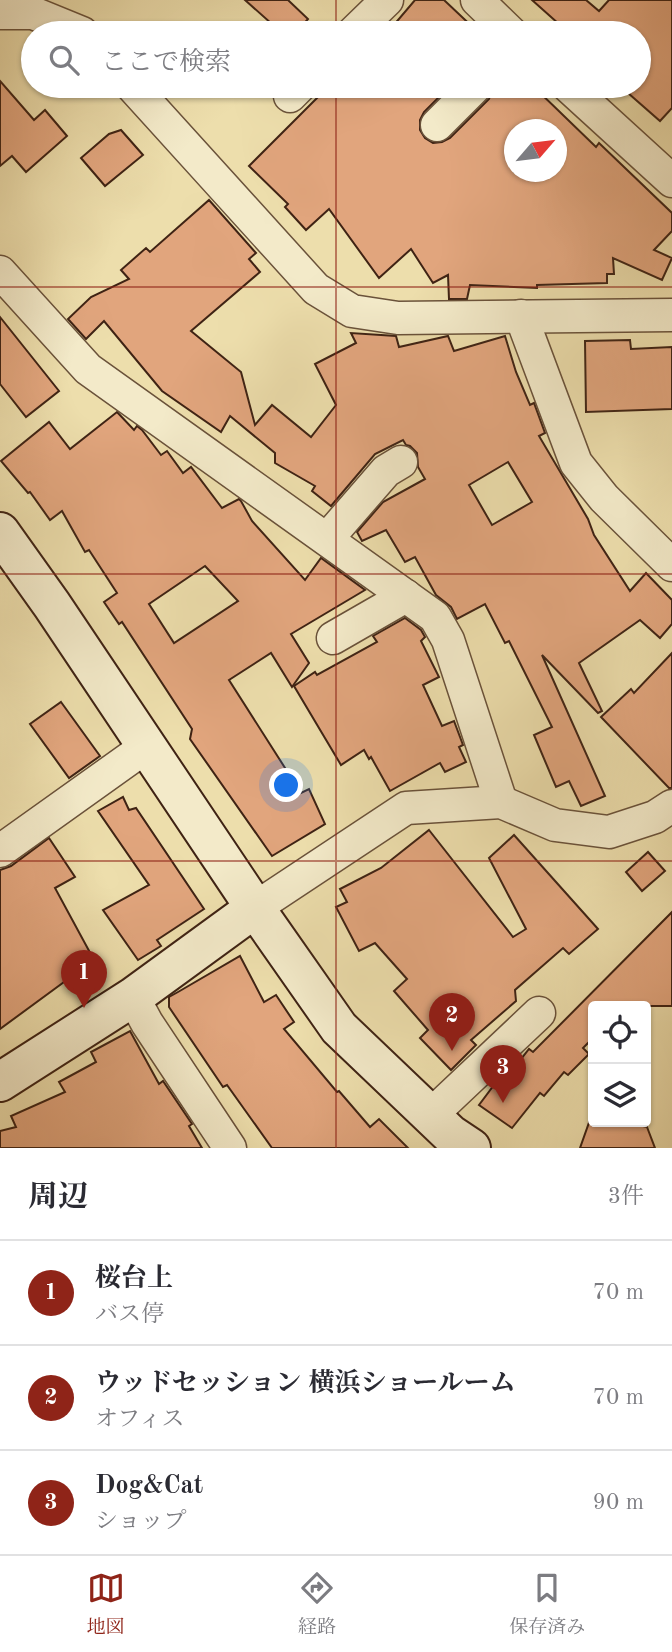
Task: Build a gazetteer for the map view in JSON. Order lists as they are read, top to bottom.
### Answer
{
  "north": "top right",
  "page": {
    "search": "ここで検索",
    "pins": ["1", "2", "3"],
    "heading": ["周辺", "3件"],
    "list": [
      {
        "mark": "1",
        "name": "桜台上",
        "note": "バス停",
        "value": "70 m"
      },
      {
        "mark": "2",
        "name": "ウッドセッション 横浜ショールーム",
        "note": "オフィス",
        "value": "70 m"
      },
      {
        "mark": "3",
        "name": "Dog&Cat",
        "note": "ショップ",
        "value": "90 m"
      }
    ],
    "nav": ["地図", "経路", "保存済み"]
  }
}
